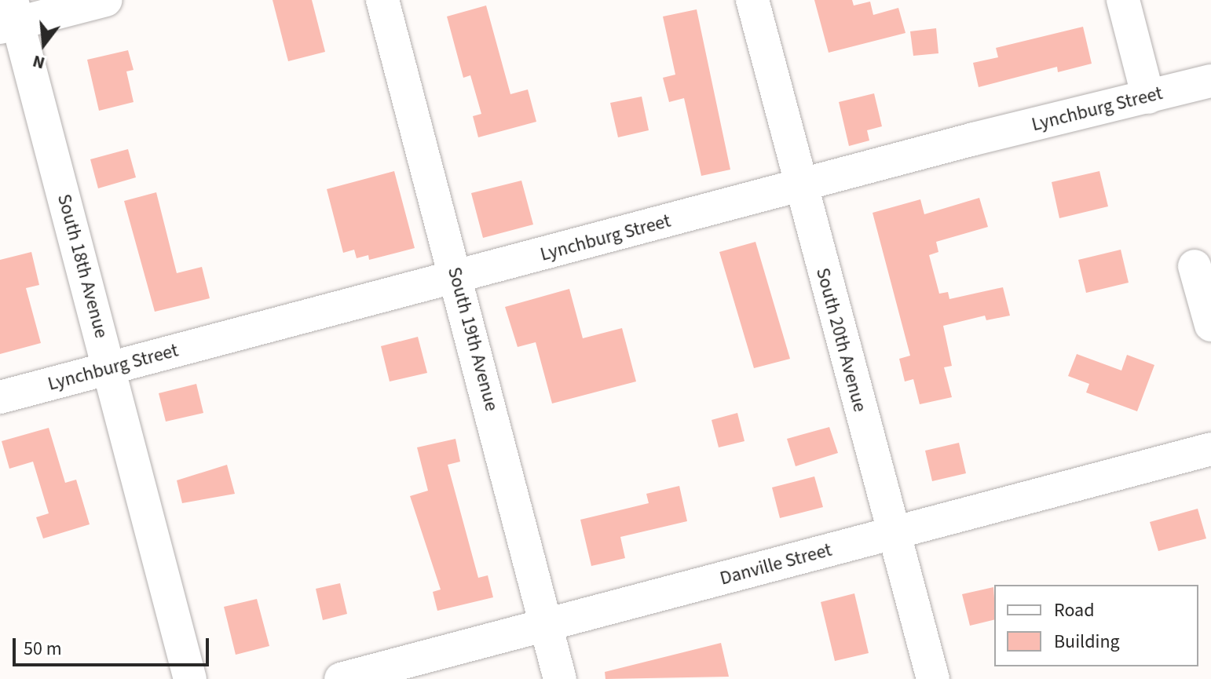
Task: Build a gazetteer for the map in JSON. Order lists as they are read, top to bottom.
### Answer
{
  "streets": {
    "street": [
      "Lynchburg Street",
      "South 18th Avenue",
      "South 19th Avenue",
      "South 20th Avenue",
      "Danville Street"
    ]
  },
  "crossings": [
    ["Lynchburg Street", "South 18th Avenue"],
    ["Lynchburg Street", "South 19th Avenue"],
    ["Lynchburg Street", "South 20th Avenue"],
    ["South 19th Avenue", "Danville Street"],
    ["South 20th Avenue", "Danville Street"]
  ],
  "legend": ["Road", "Building"],
  "scale_bar": "50 m",
  "north": "bottom"
}
